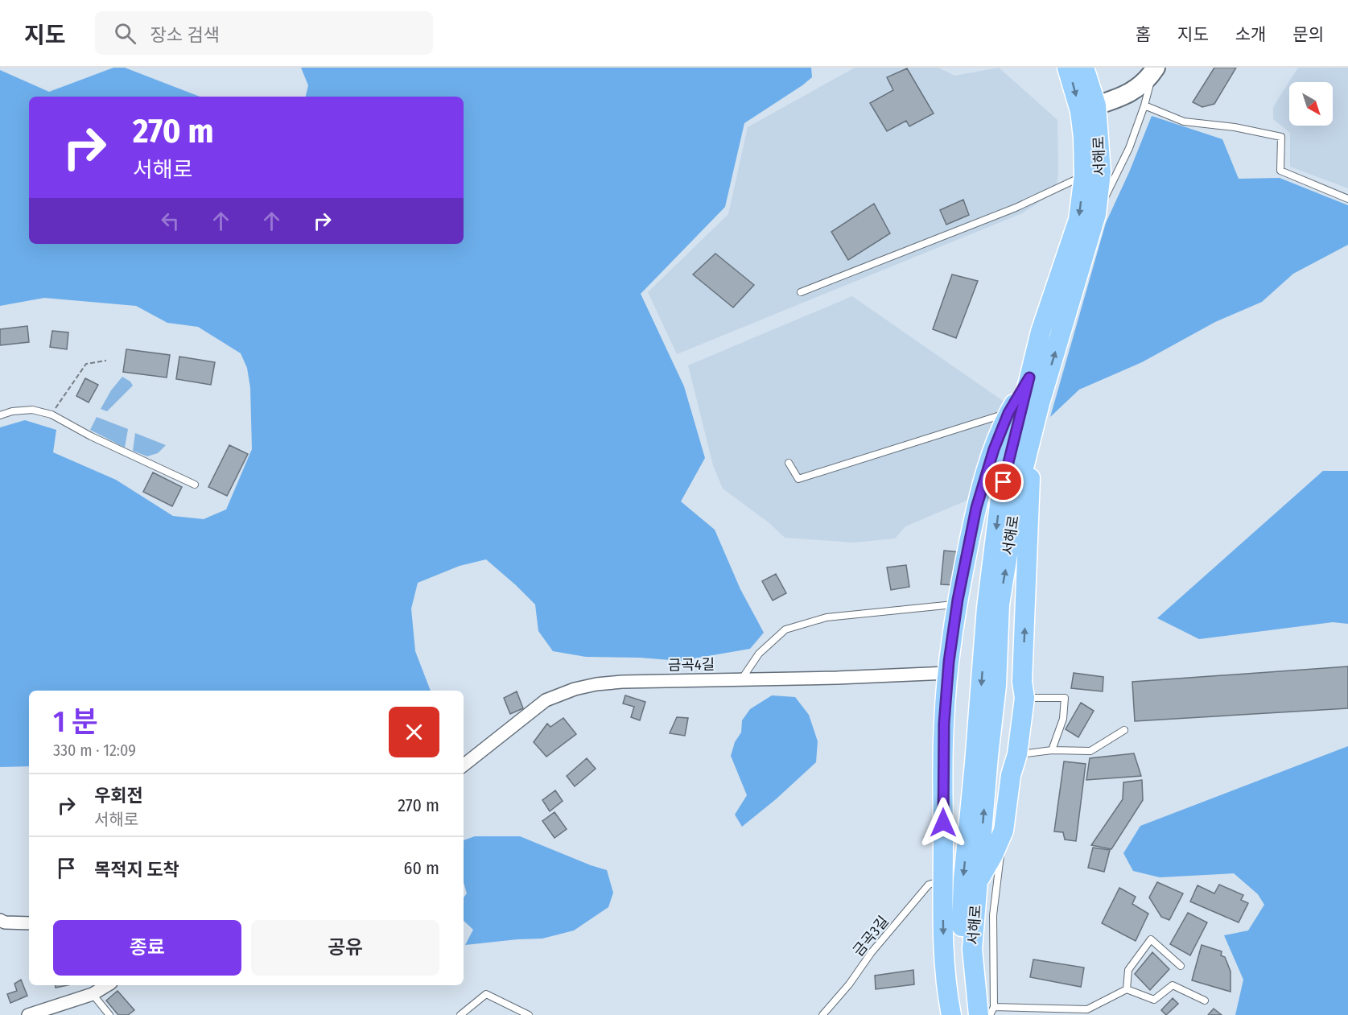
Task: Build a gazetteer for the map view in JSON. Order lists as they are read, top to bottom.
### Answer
{
  "streets": {
    "main road": ["서해로"],
    "street": ["금곡4길"],
    "lane": ["금곡3길"]
  },
  "north": "bottom right",
  "page": {
    "header": "지도",
    "search": "장소 검색",
    "nav": [
      "홈",
      "지도",
      "소개",
      "문의"
    ],
    "turn": ["270 m", "서해로"],
    "heading": ["1 분", "330 m · 12:09"],
    "list": [
      {
        "name": "우회전",
        "note": "서해로",
        "value": "270 m"
      },
      {
        "name": "목적지 도착",
        "value": "60 m"
      }
    ],
    "buttons": ["종료", "공유"]
  }
}
